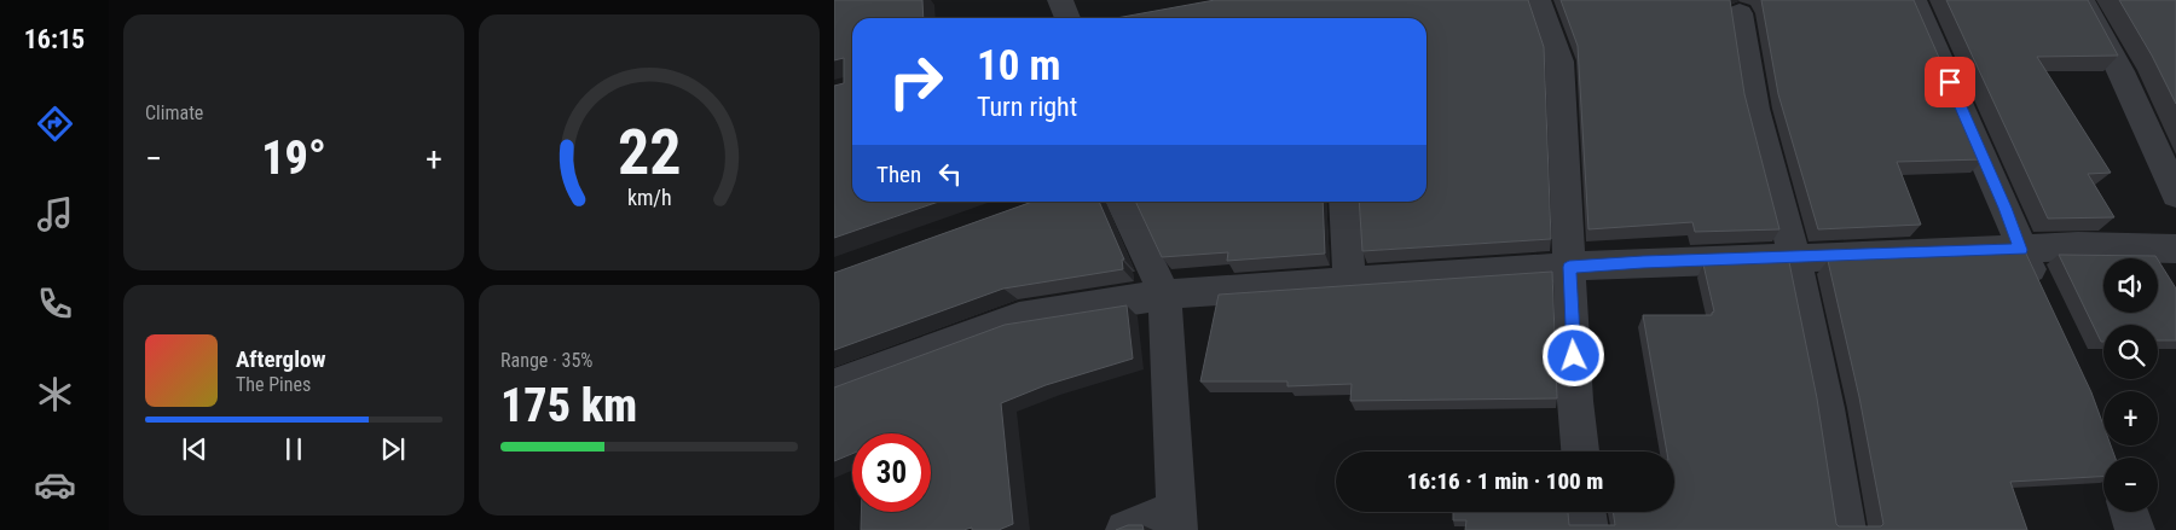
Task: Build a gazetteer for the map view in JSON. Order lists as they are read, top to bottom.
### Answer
{
  "page": {
    "tabs": "16:15",
    "tile": [
      "Climate",
      ["Range · 35%", "175 km"]
    ],
    "turn": ["10 m", "Turn right"],
    "heat": ["−", "19°", "+"],
    "then": "Then",
    "map_buttons": ["+", "−"],
    "song": ["Afterglow", "The Pines"],
    "limit": "30",
    "trip": "16:16 · 1 min · 100 m",
    "gauge": ["22", "km/h"]
  }
}
